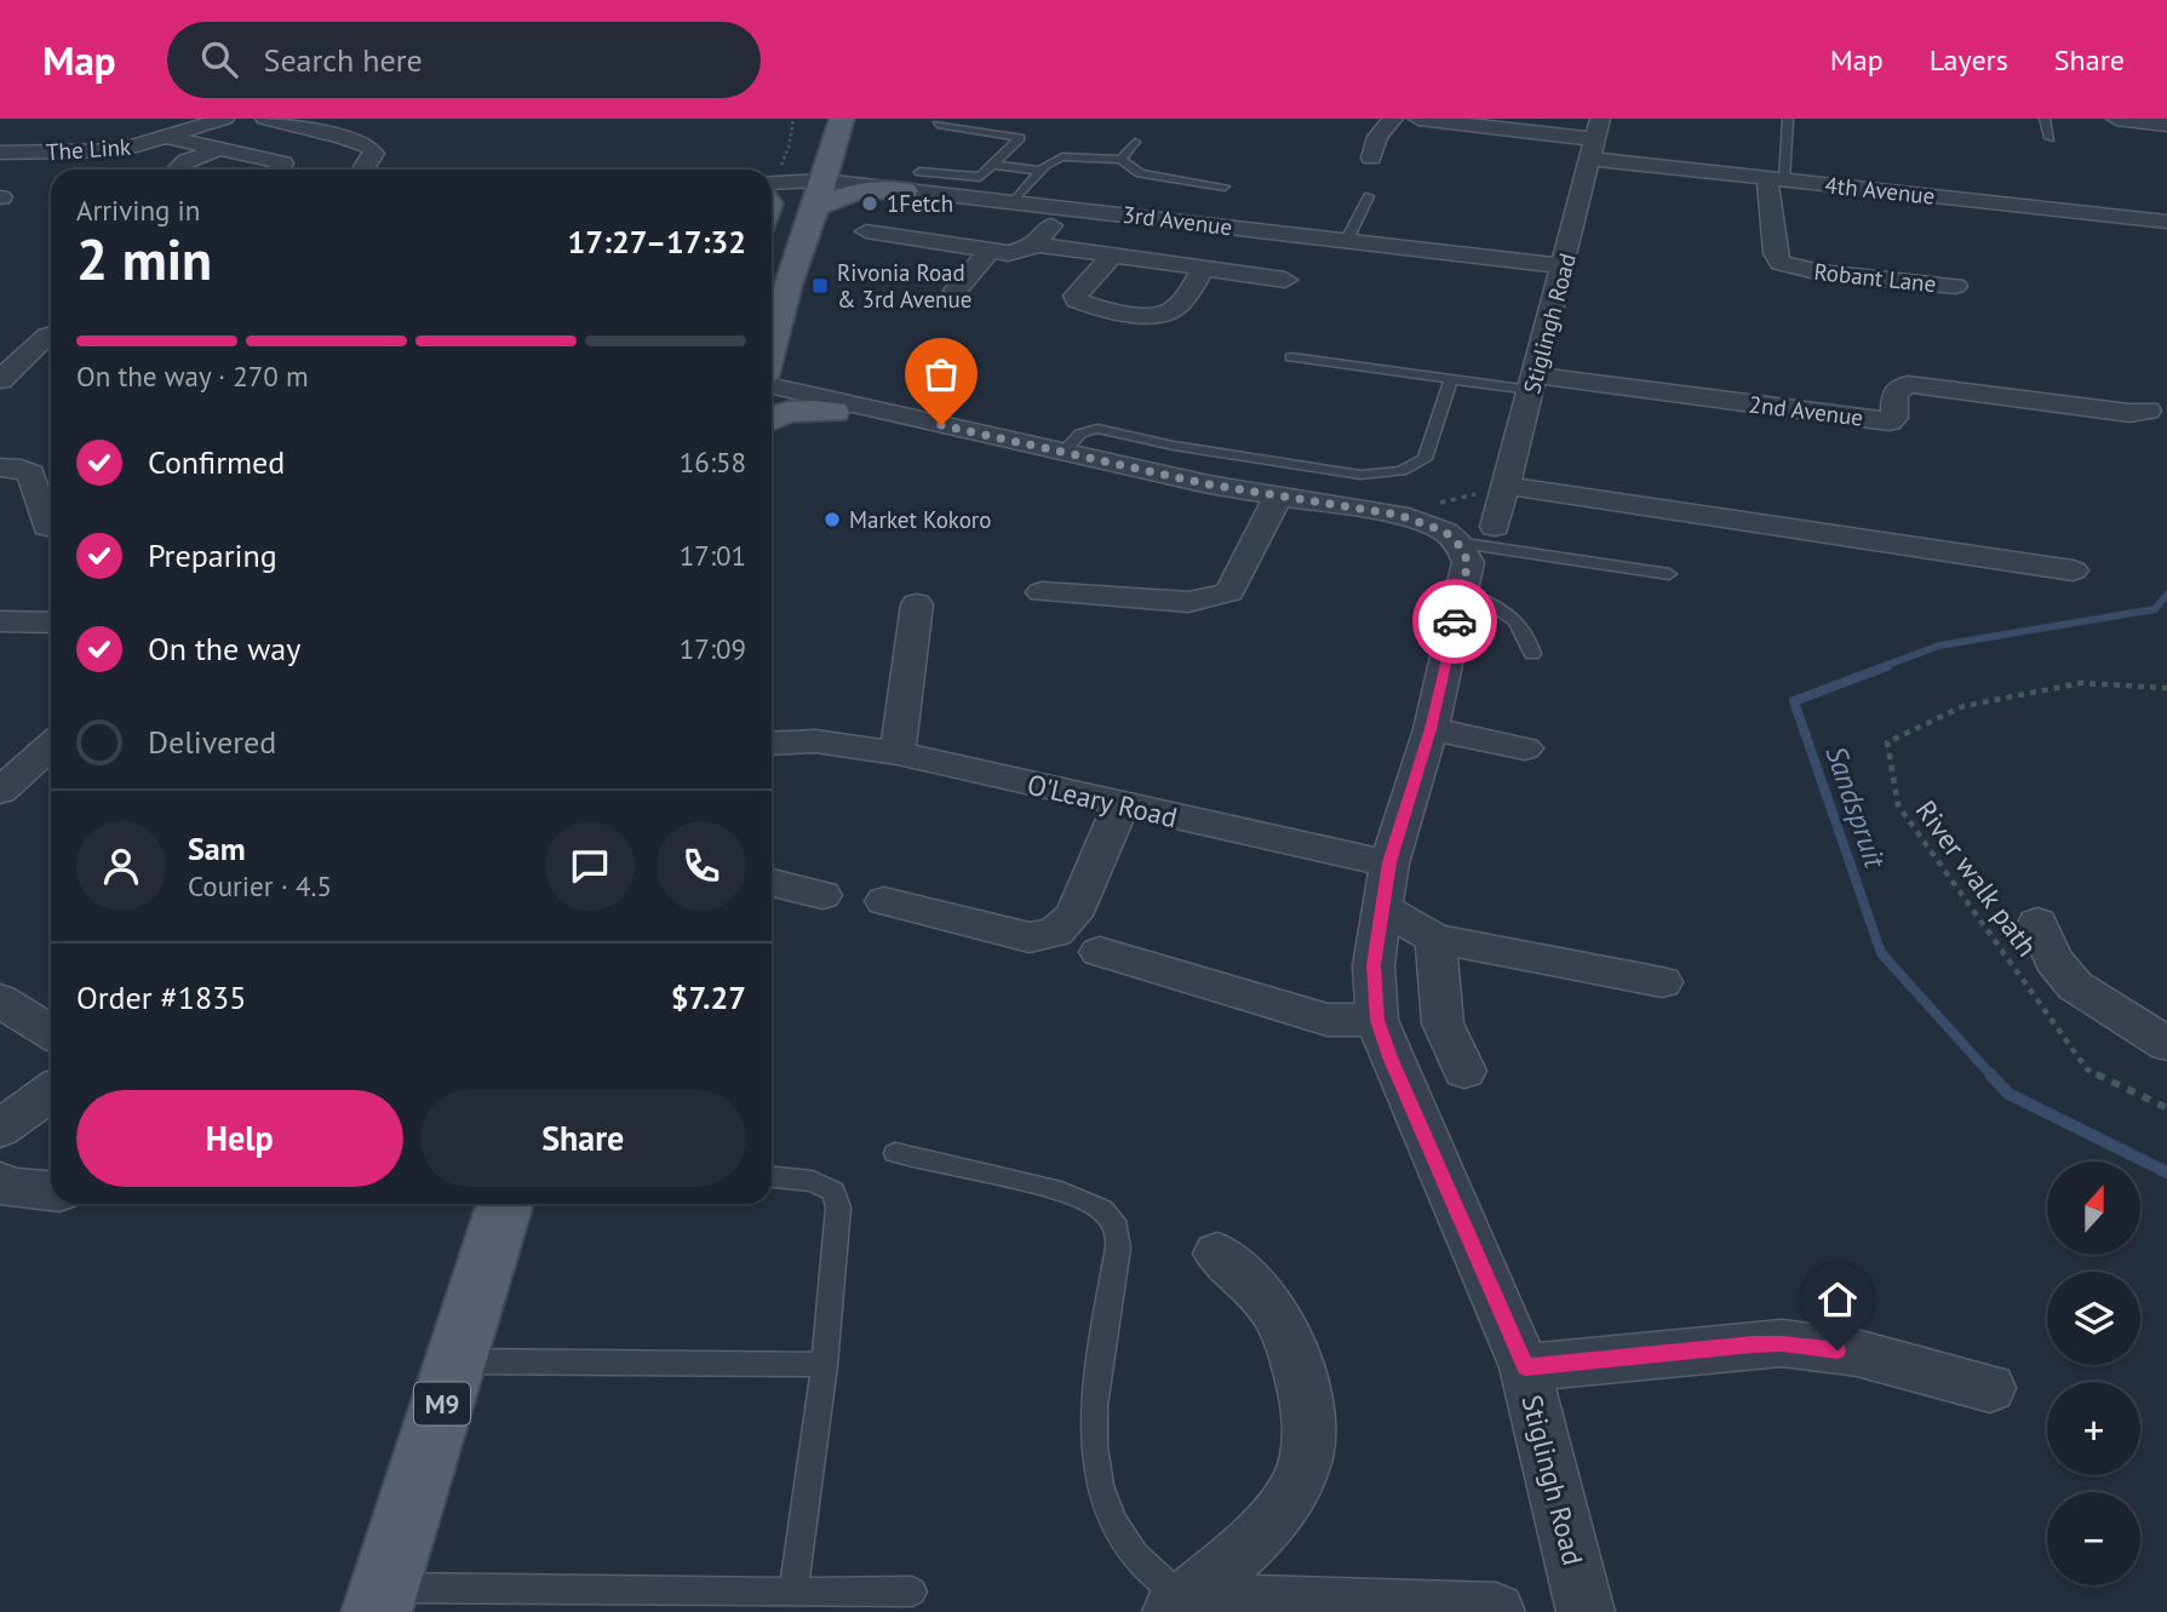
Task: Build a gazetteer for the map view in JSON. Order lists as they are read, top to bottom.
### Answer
{
  "streets": {
    "main road": ["M9"],
    "street": [
      "The Link",
      "4th Avenue",
      "3rd Avenue",
      "Robant Lane",
      "Stiglingh Road",
      "2nd Avenue",
      "O'Leary Road"
    ],
    "path": ["River walk path"]
  },
  "crossings": [
    ["4th Avenue", "Robant Lane"],
    ["4th Avenue", "Stiglingh Road"],
    ["3rd Avenue", "Stiglingh Road"],
    ["Stiglingh Road", "2nd Avenue"],
    ["Stiglingh Road", "O'Leary Road"]
  ],
  "water": ["Sandspruit"],
  "places": {
    "other": ["1Fetch", "Market Kokoro"],
    "transit": ["Rivonia Road & 3rd Avenue"]
  },
  "north": "top",
  "page": {
    "header": "Map",
    "search": "Search here",
    "nav": ["Map", "Layers", "Share"],
    "heading": ["2 min", "Arriving in", "17:27–17:32"],
    "panel": [
      "Sam",
      "Courier · 4.5",
      "Order #1835",
      "$7.27"
    ],
    "bar": "On the way · 270 m",
    "list": [
      ["Confirmed", "16:58"],
      ["Preparing", "17:01"],
      ["On the way", "17:09"],
      "Delivered"
    ],
    "buttons": ["Help", "Share"],
    "map_buttons": ["+", "−"]
  }
}
